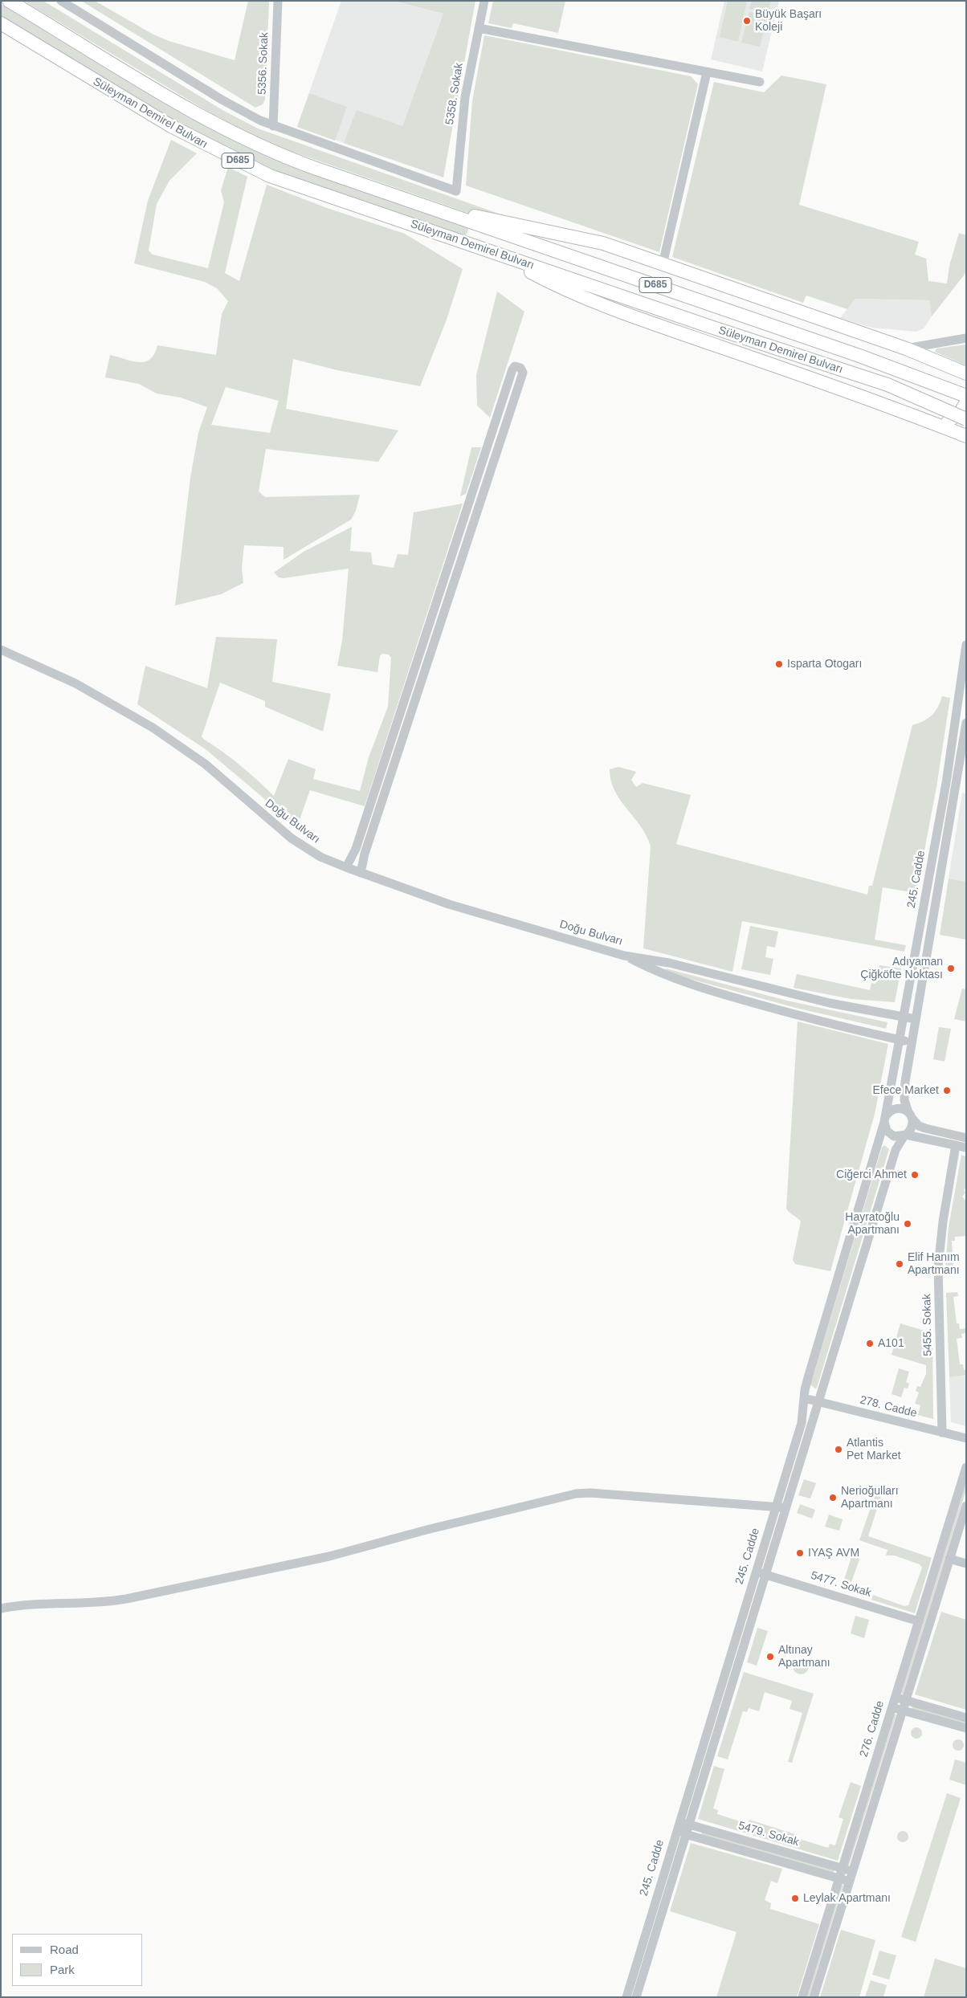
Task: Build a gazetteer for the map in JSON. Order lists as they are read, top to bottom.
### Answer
{
  "streets": {
    "highway": ["Süleyman Demirel Bulvarı", "D685"],
    "street": [
      "5356. Sokak",
      "5358. Sokak",
      "Doğu Bulvarı",
      "245. Cadde",
      "5455. Sokak",
      "278. Cadde",
      "5477. Sokak",
      "276. Cadde",
      "5479. Sokak"
    ]
  },
  "crossings": [
    ["5356. Sokak", "5358. Sokak"],
    ["Doğu Bulvarı", "245. Cadde"],
    ["245. Cadde", "278. Cadde"],
    ["245. Cadde", "5477. Sokak"],
    ["245. Cadde", "5479. Sokak"],
    ["5455. Sokak", "278. Cadde"],
    ["5477. Sokak", "276. Cadde"],
    ["276. Cadde", "5479. Sokak"]
  ],
  "places": [
    "Büyük Başarı Koleji",
    "Isparta Otogarı",
    "Adıyaman Çiğköfte Noktası",
    "Efece Market",
    "Ciğerci Ahmet",
    "Hayratoğlu Apartmanı",
    "Elif Hanım Apartmanı",
    "A101",
    "Atlantis Pet Market",
    "Nerioğulları Apartmanı",
    "IYAŞ AVM",
    "Altınay Apartmanı",
    "Leylak Apartmanı"
  ],
  "legend": ["Road", "Park"]
}
